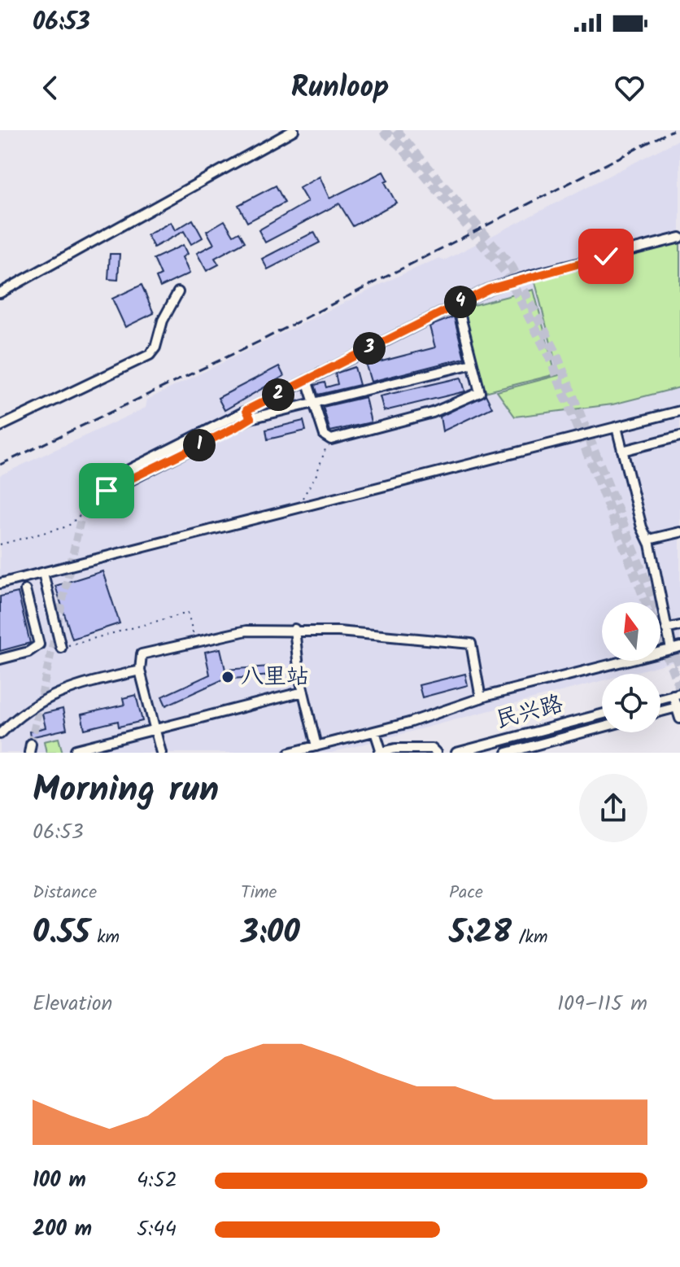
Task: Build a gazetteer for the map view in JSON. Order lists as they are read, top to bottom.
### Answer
{
  "streets": {
    "street": ["民兴路"]
  },
  "places": ["八里站"],
  "north": "top",
  "page": {
    "status": "06:53",
    "header": "Runloop",
    "pins": [
      "4",
      "3",
      "2",
      "1"
    ],
    "heading": ["Morning run", "06:53"],
    "stats": [
      ["Distance", "0.55 km"],
      ["Time", "3:00"],
      ["Pace", "5:28 /km"]
    ],
    "chart": ["Elevation", "109–115 m"],
    "list": [
      {
        "name": "100 m",
        "note": "4:52"
      },
      {
        "name": "200 m",
        "note": "5:44"
      }
    ]
  }
}
